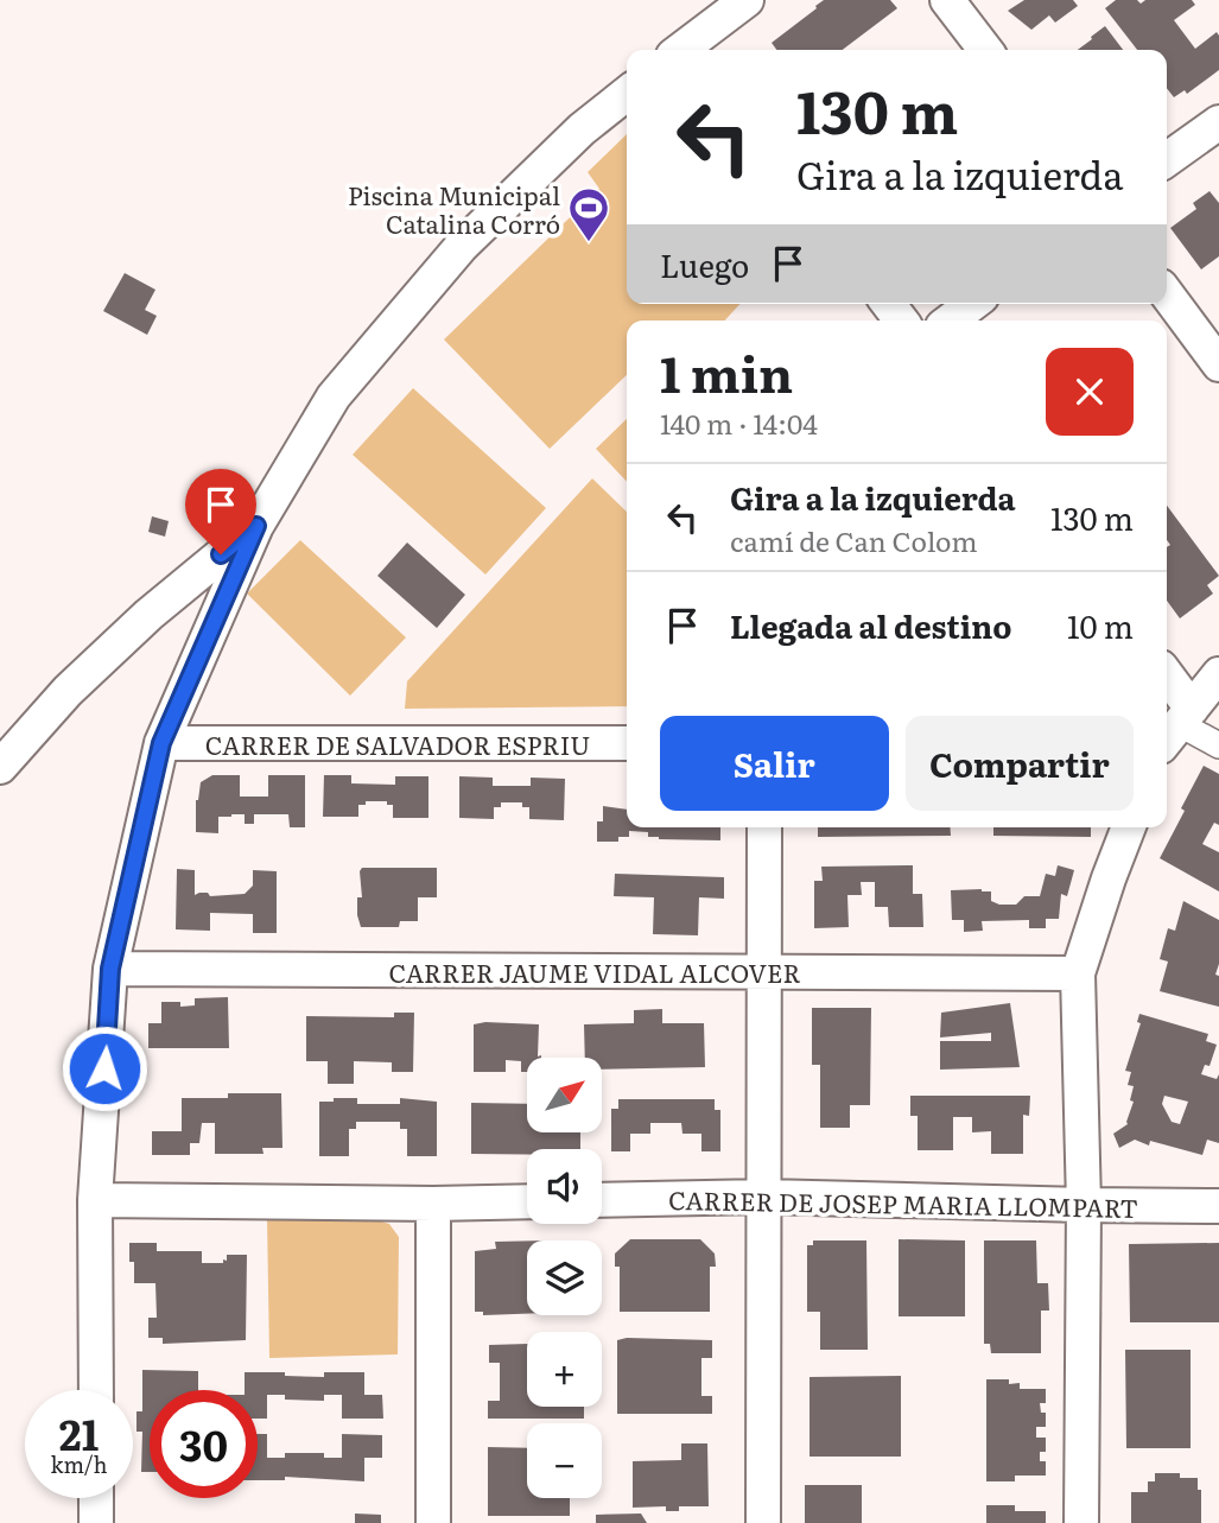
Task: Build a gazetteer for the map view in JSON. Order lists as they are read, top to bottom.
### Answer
{
  "streets": {
    "street": ["CARRER DE SALVADOR ESPRIU", "CARRER JAUME VIDAL ALCOVER", "CARRER DE JOSEP MARIA LLOMPART"]
  },
  "places": {
    "sports": ["Piscina Municipal Catalina Corró"]
  },
  "north": "top right",
  "page": {
    "turn": ["130 m", "Gira a la izquierda"],
    "then": "Luego",
    "heading": ["1 min", "140 m · 14:04"],
    "list": [
      {
        "name": "Gira a la izquierda",
        "note": "camí de Can Colom",
        "value": "130 m"
      },
      {
        "name": "Llegada al destino",
        "value": "10 m"
      }
    ],
    "buttons": ["Salir", "Compartir"],
    "map_buttons": ["+", "−"],
    "speed": "21 km/h",
    "limit": "30"
  }
}
